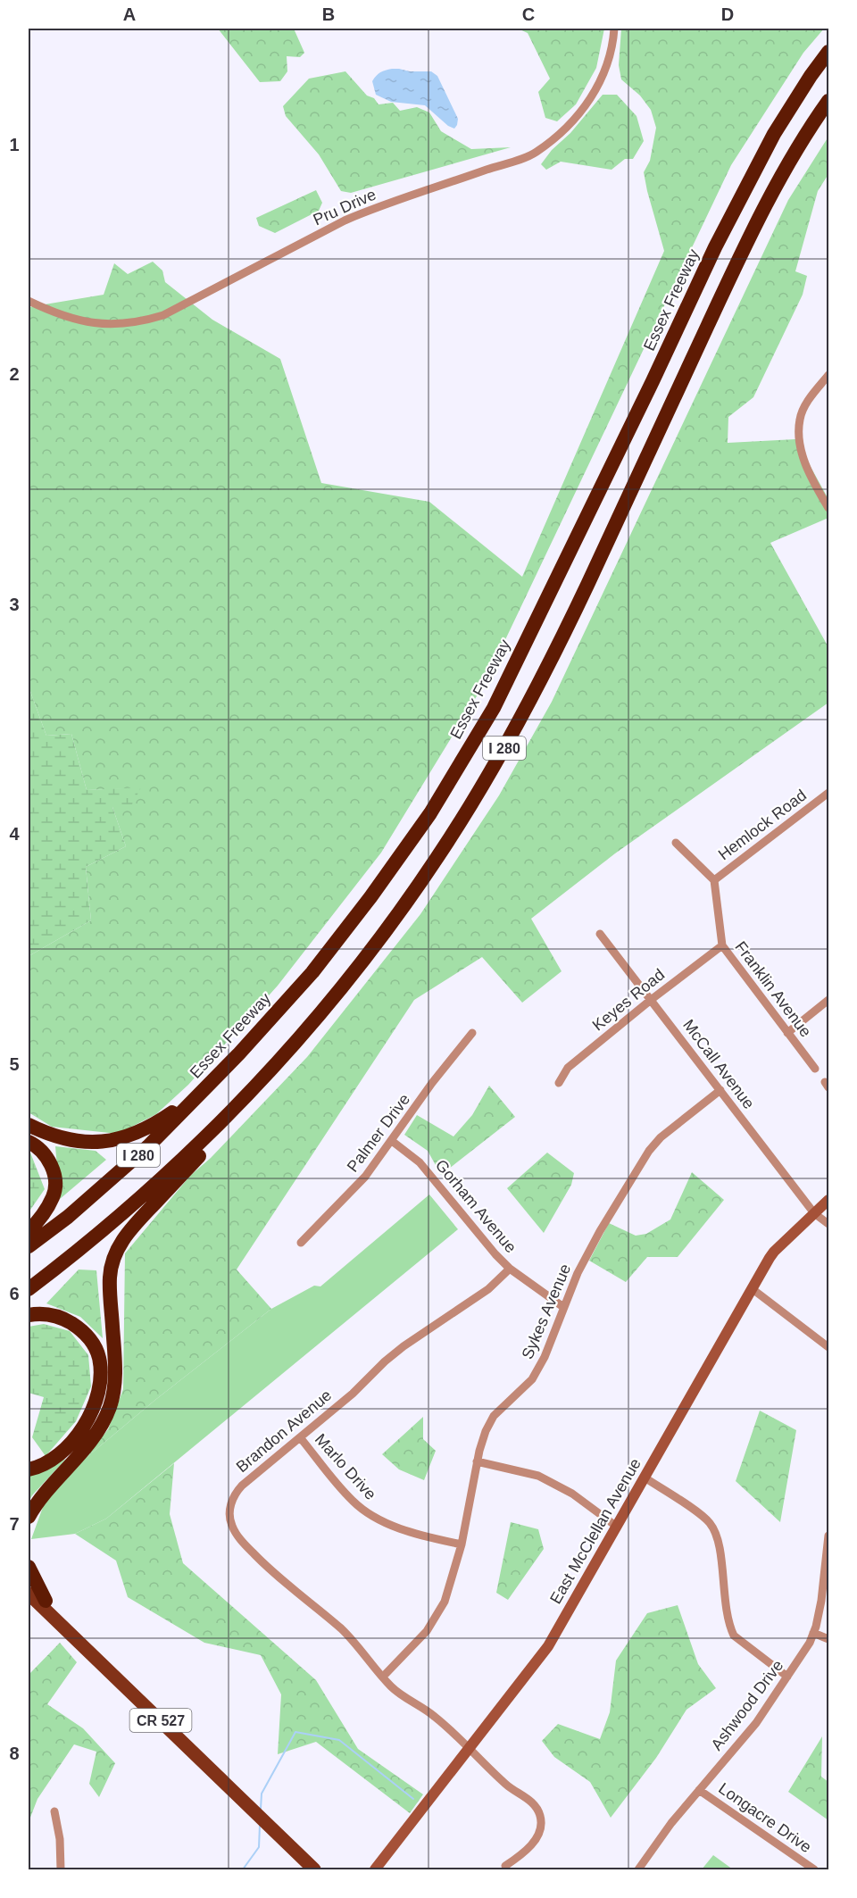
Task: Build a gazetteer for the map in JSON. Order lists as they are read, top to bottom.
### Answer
{
  "streets": {
    "highway": ["Essex Freeway", "I 280"],
    "main road": ["CR 527"],
    "street": [
      "Pru Drive",
      "Hemlock Road",
      "Franklin Avenue",
      "Keyes Road",
      "McCall Avenue",
      "Palmer Drive",
      "Gorham Avenue",
      "Sykes Avenue",
      "Brandon Avenue",
      "Marlo Drive",
      "East McClellan Avenue",
      "Ashwood Drive",
      "Longacre Drive"
    ]
  },
  "crossings": [
    ["Hemlock Road", "Franklin Avenue"],
    ["Franklin Avenue", "Keyes Road"],
    ["Keyes Road", "McCall Avenue"],
    ["McCall Avenue", "Sykes Avenue"],
    ["McCall Avenue", "East McClellan Avenue"],
    ["Palmer Drive", "Gorham Avenue"],
    ["Gorham Avenue", "Sykes Avenue"],
    ["Gorham Avenue", "Brandon Avenue"],
    ["Sykes Avenue", "Brandon Avenue"],
    ["Sykes Avenue", "Marlo Drive"],
    ["Brandon Avenue", "Marlo Drive"],
    ["Brandon Avenue", "East McClellan Avenue"],
    ["Ashwood Drive", "Longacre Drive"]
  ],
  "grid": {
    "columns": [
      "A",
      "B",
      "C",
      "D"
    ],
    "rows": [
      "1",
      "2",
      "3",
      "4",
      "5",
      "6",
      "7",
      "8"
    ]
  }
}
